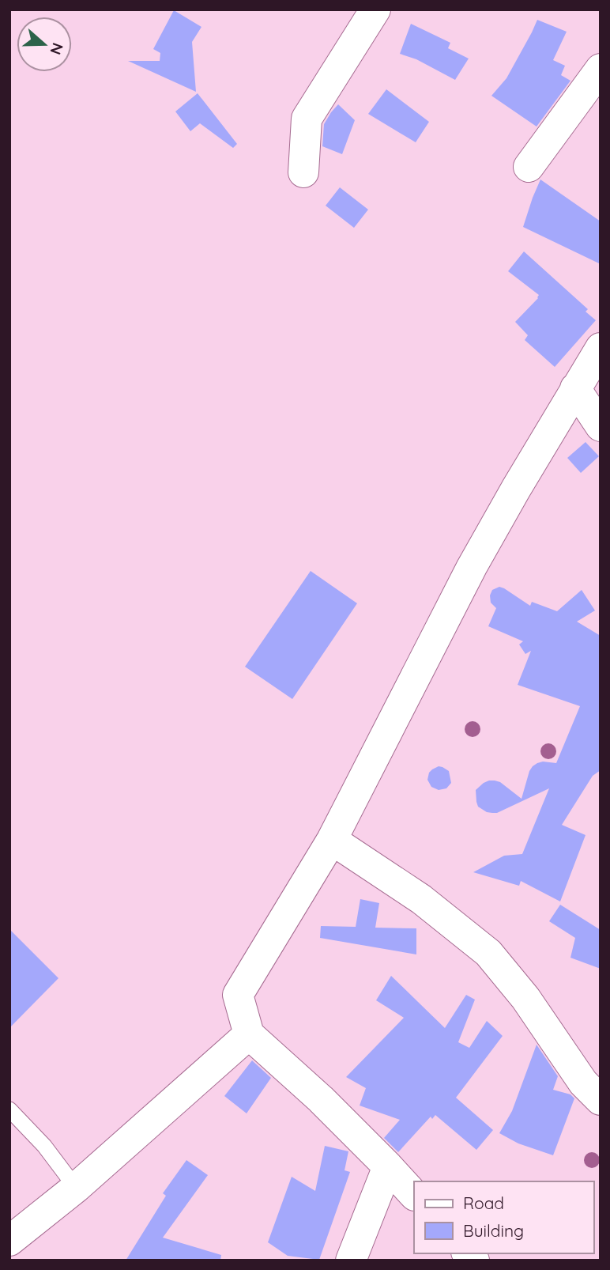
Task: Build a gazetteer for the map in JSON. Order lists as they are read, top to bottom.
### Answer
{
  "legend": ["Road", "Building"],
  "north": "right"
}
